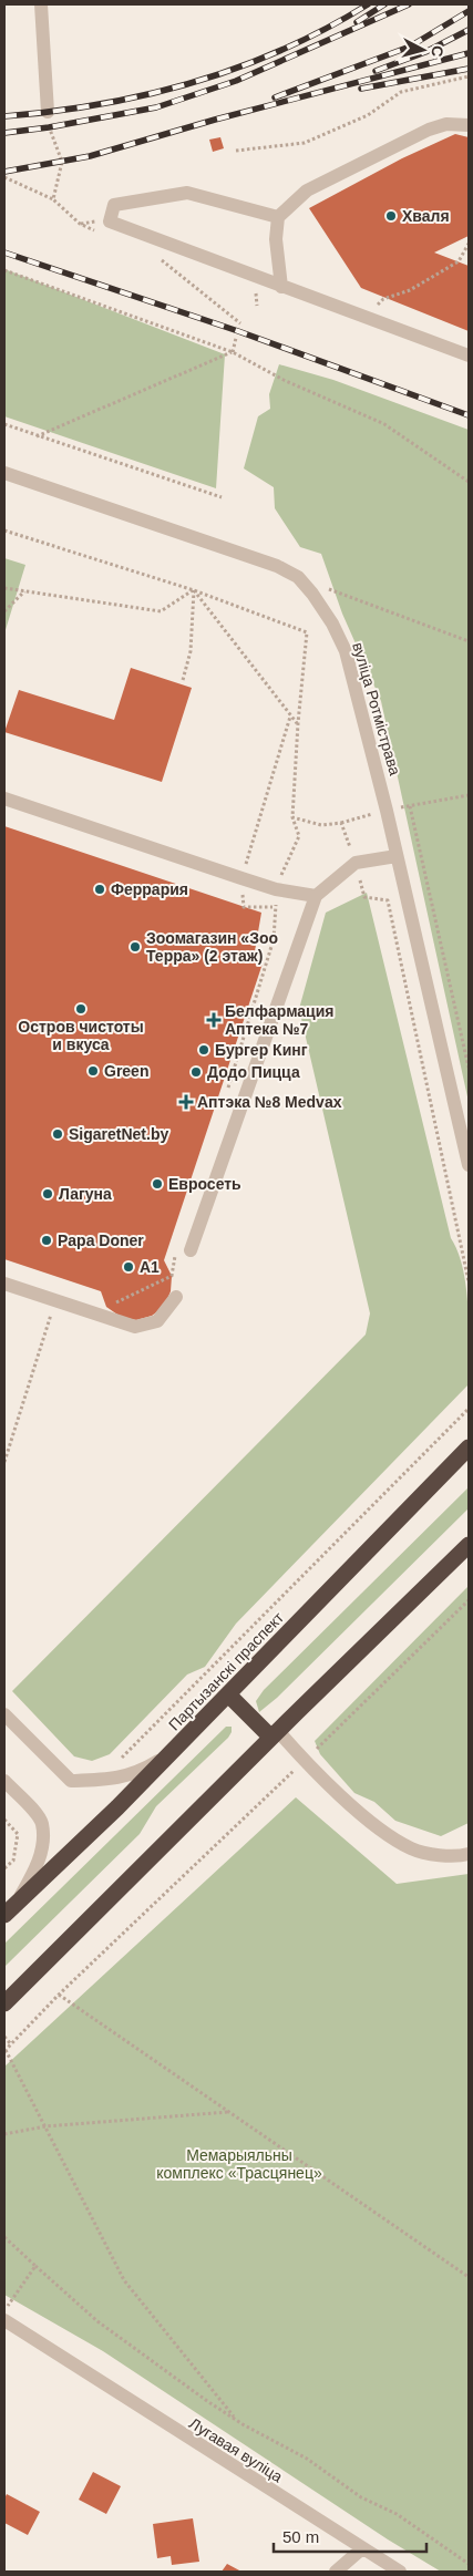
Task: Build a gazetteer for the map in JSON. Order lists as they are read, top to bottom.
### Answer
{
  "streets": {
    "highway": ["Партызанскі праспект"],
    "street": ["вуліца Ротмістрава", "Лугавая вуліца"]
  },
  "parks": ["Мемарыяльны комплекс «Трасцянец»"],
  "places": {
    "other": [
      "Хваля",
      "Феррария",
      "Зоомагазин «Зоо Терра» (2 этаж)",
      "Остров чистоты и вкуса",
      "Бургер Кинг",
      "Green",
      "Додо Пицца",
      "SigaretNet.by",
      "Евросеть",
      "Лагуна",
      "Papa Doner",
      "A1"
    ],
    "health": ["Белфармация Аптека №7", "Аптэка №8 Medvax"]
  },
  "scale_bar": "50 m",
  "north": "right"
}
